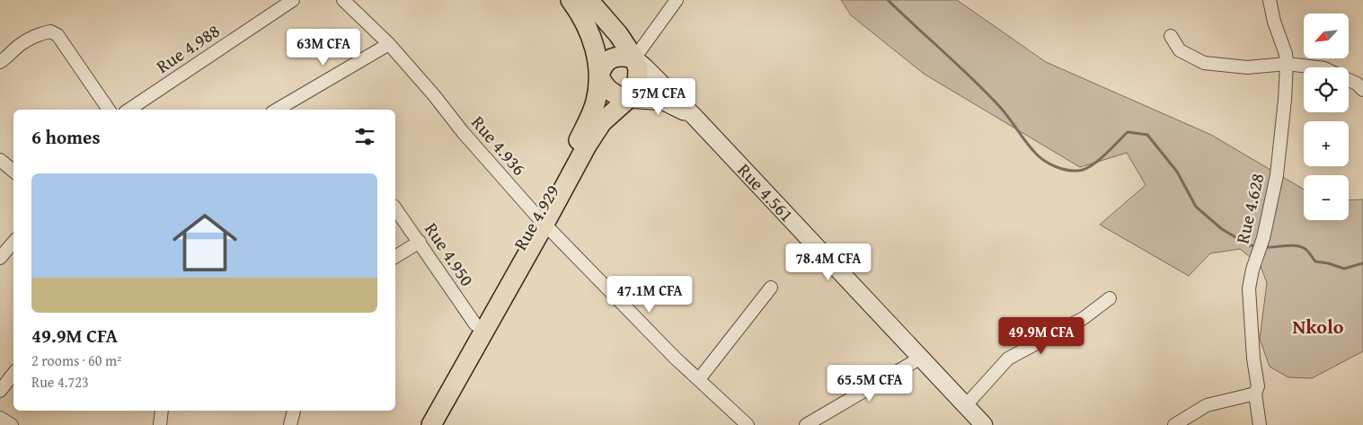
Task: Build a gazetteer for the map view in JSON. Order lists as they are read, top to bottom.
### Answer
{
  "streets": {
    "main road": ["Rue 4.561", "Rue 4.929"],
    "street": [
      "Rue 4.988",
      "Rue 4.936",
      "Rue 4.628",
      "Rue 4.950"
    ]
  },
  "crossings": [
    ["Rue 4.936", "Rue 4.929"],
    ["Rue 4.561", "Rue 4.929"],
    ["Rue 4.929", "Rue 4.950"]
  ],
  "districts": ["Nkolo"],
  "north": "bottom left",
  "page": {
    "map_buttons": ["+", "−"],
    "price": [
      "63M CFA",
      "57M CFA",
      "78.4M CFA",
      "47.1M CFA",
      "49.9M CFA",
      "65.5M CFA"
    ],
    "heading": "6 homes",
    "list": [
      {
        "name": "49.9M CFA",
        "note": "2 rooms · 60 m² · Rue 4.723"
      }
    ]
  }
}
